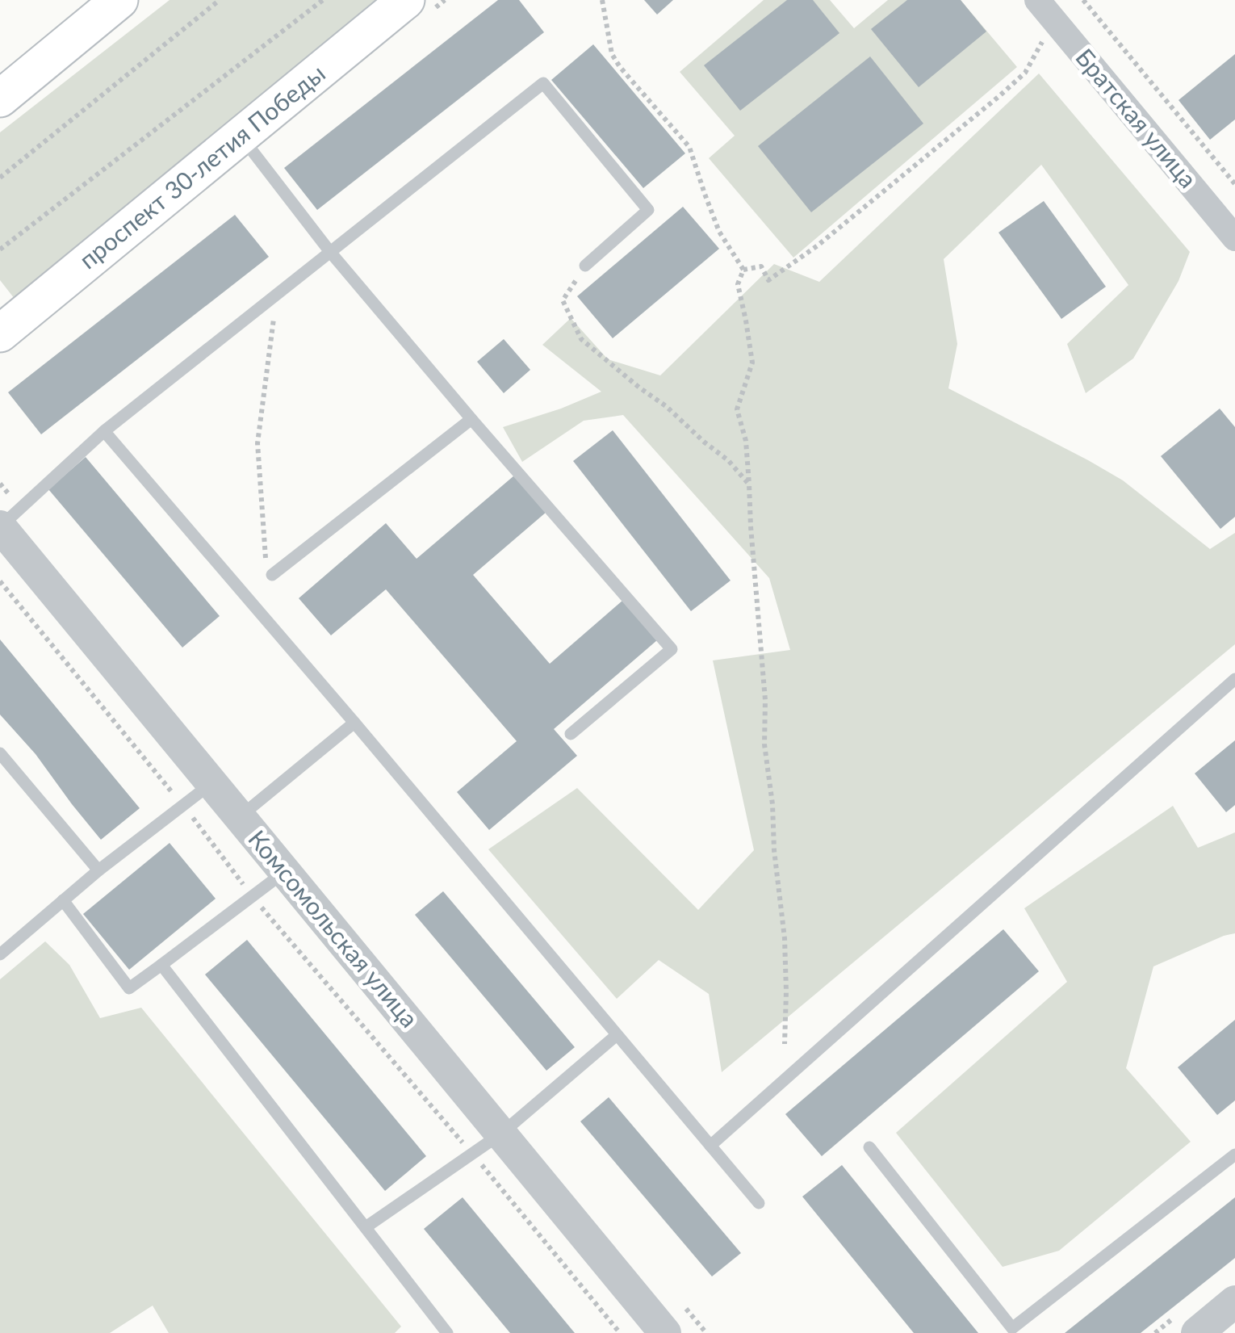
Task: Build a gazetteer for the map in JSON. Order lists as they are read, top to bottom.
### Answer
{
  "streets": {
    "main road": ["проспект 30-летия Победы"],
    "street": ["Братская улица", "Комсомольская улица"]
  }
}
